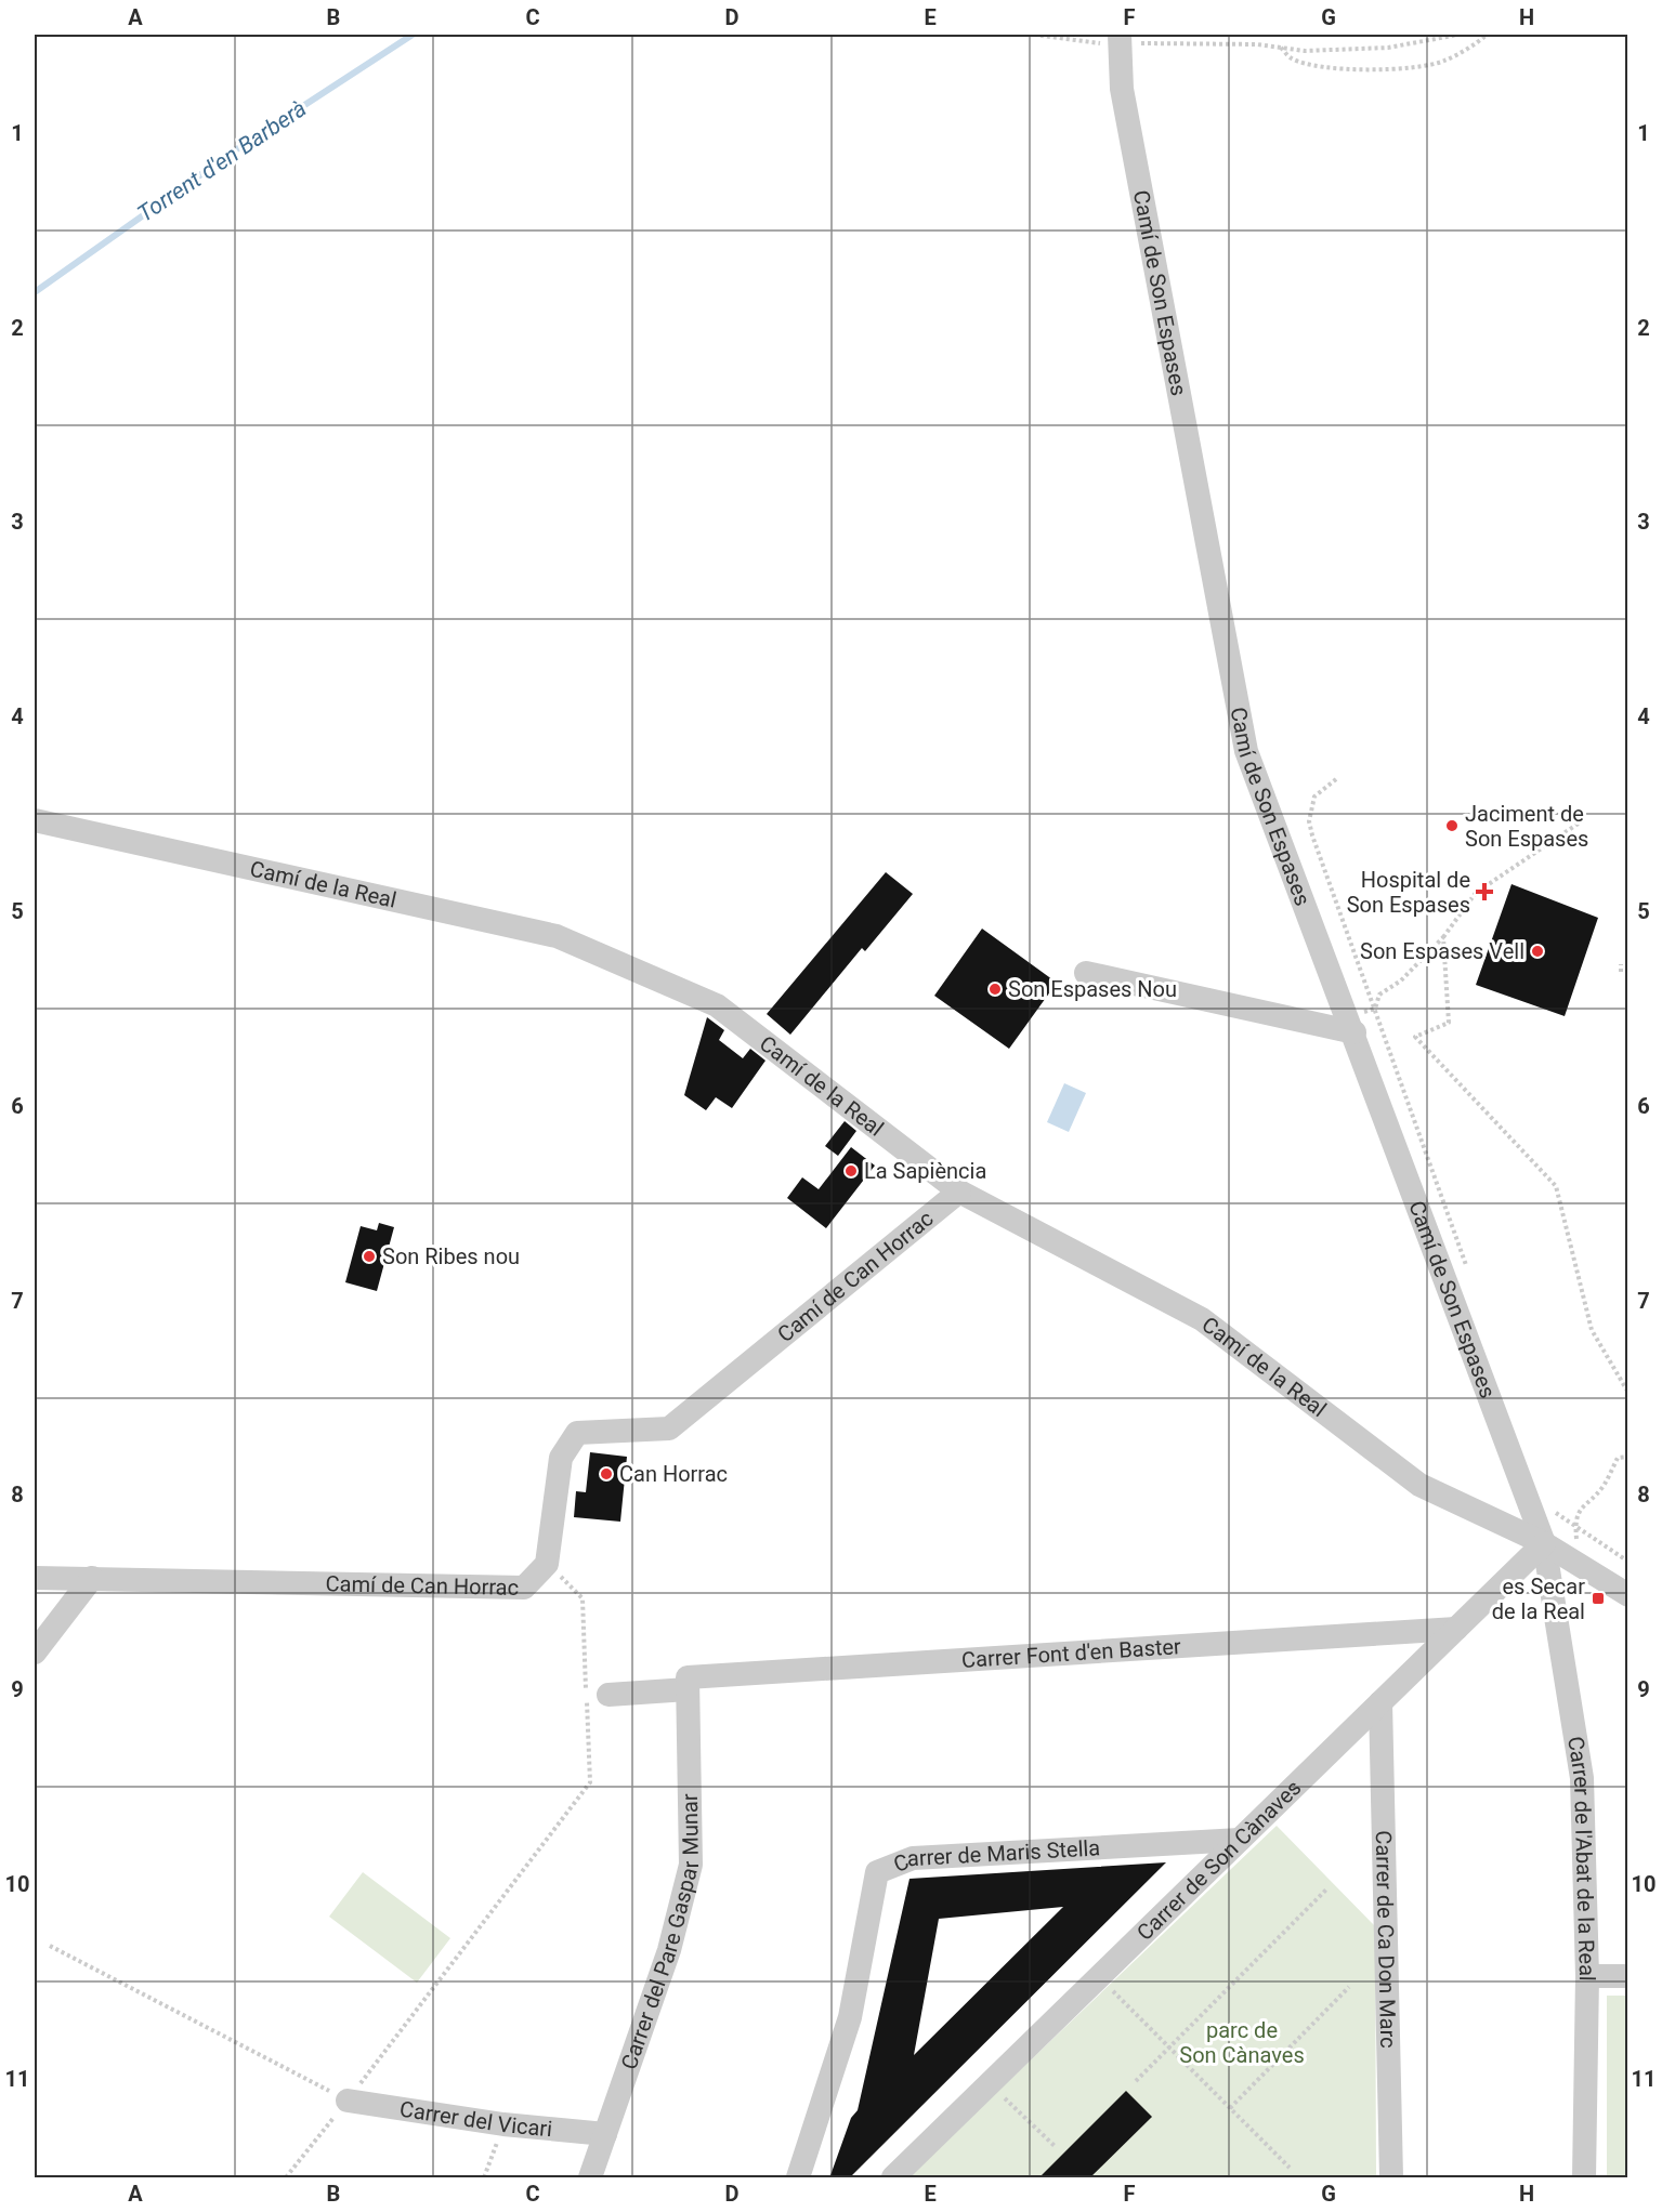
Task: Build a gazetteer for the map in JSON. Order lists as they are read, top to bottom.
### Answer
{
  "streets": {
    "street": [
      "Camí de Son Espases",
      "Camí de la Real",
      "Camí de Can Horrac",
      "Carrer Font d'en Baster",
      "Carrer de Maris Stella",
      "Carrer de l'Abat de la Real",
      "Carrer de Son Cànaves",
      "Carrer del Pare Gaspar Munar",
      "Carrer de Ca Don Marc",
      "Carrer del Vicari"
    ]
  },
  "crossings": [
    ["Camí de Son Espases", "Camí de la Real"],
    ["Camí de Son Espases", "Carrer de l'Abat de la Real"],
    ["Camí de Son Espases", "Carrer de Son Cànaves"],
    ["Camí de la Real", "Camí de Can Horrac"],
    ["Camí de la Real", "Carrer de l'Abat de la Real"],
    ["Camí de la Real", "Carrer de Son Cànaves"],
    ["Carrer Font d'en Baster", "Carrer de Son Cànaves"],
    ["Carrer Font d'en Baster", "Carrer del Pare Gaspar Munar"],
    ["Carrer de Maris Stella", "Carrer de Son Cànaves"],
    ["Carrer de l'Abat de la Real", "Carrer de Son Cànaves"],
    ["Carrer de Son Cànaves", "Carrer de Ca Don Marc"],
    ["Carrer del Pare Gaspar Munar", "Carrer del Vicari"]
  ],
  "water": ["Torrent d'en Barberà"],
  "parks": ["parc de Son Cànaves"],
  "places": {
    "other": [
      "Jaciment de Son Espases",
      "Son Espases Vell",
      "Son Espases Nou",
      "La Sapiència",
      "Son Ribes nou",
      "Can Horrac"
    ],
    "health": ["Hospital de Son Espases"],
    "transit": ["es Secar de la Real"]
  },
  "grid": {
    "columns": [
      "A",
      "B",
      "C",
      "D",
      "E",
      "F",
      "G",
      "H"
    ],
    "rows": [
      "1",
      "2",
      "3",
      "4",
      "5",
      "6",
      "7",
      "8",
      "9",
      "10",
      "11"
    ]
  }
}
